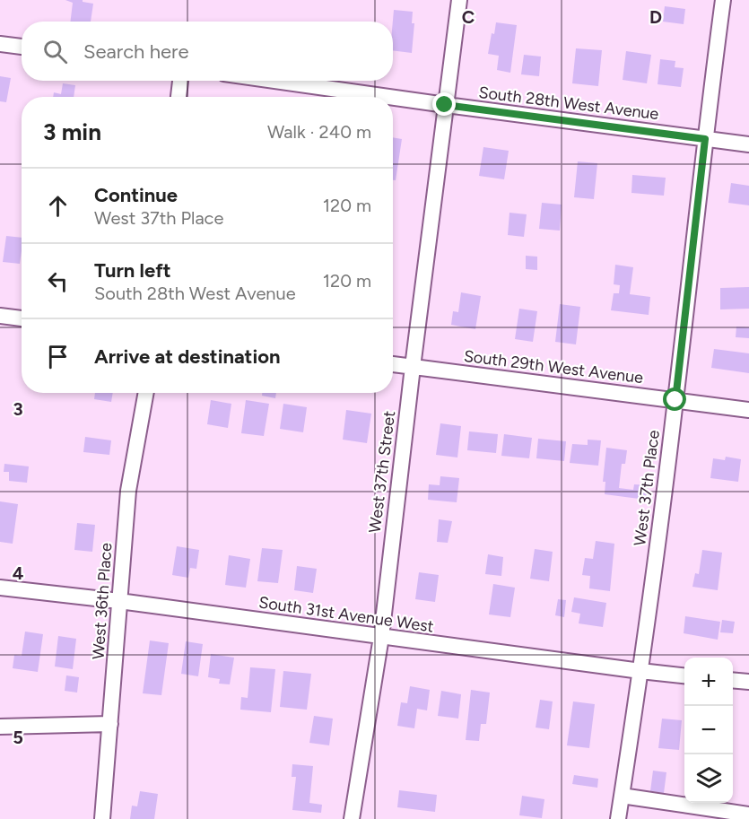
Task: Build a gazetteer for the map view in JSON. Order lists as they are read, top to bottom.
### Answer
{
  "streets": {
    "street": [
      "South 28th West Avenue",
      "South 29th West Avenue",
      "West 37th Street",
      "West 37th Place",
      "West 36th Place",
      "South 31st Avenue West"
    ]
  },
  "crossings": [
    ["South 28th West Avenue", "West 37th Street"],
    ["South 28th West Avenue", "West 37th Place"],
    ["South 29th West Avenue", "West 37th Street"],
    ["South 29th West Avenue", "West 37th Place"],
    ["West 37th Street", "South 31st Avenue West"],
    ["West 37th Place", "South 31st Avenue West"],
    ["West 36th Place", "South 31st Avenue West"]
  ],
  "page": {
    "search": "Search here",
    "heading": ["3 min", "Walk · 240 m"],
    "list": [
      ["Continue", "West 37th Place", "120 m"],
      ["Turn left", "South 28th West Avenue", "120 m"],
      "Arrive at destination"
    ],
    "map_buttons": ["+", "−"]
  },
  "grid": {
    "columns": ["C", "D"],
    "rows": ["3", "4", "5"]
  }
}
